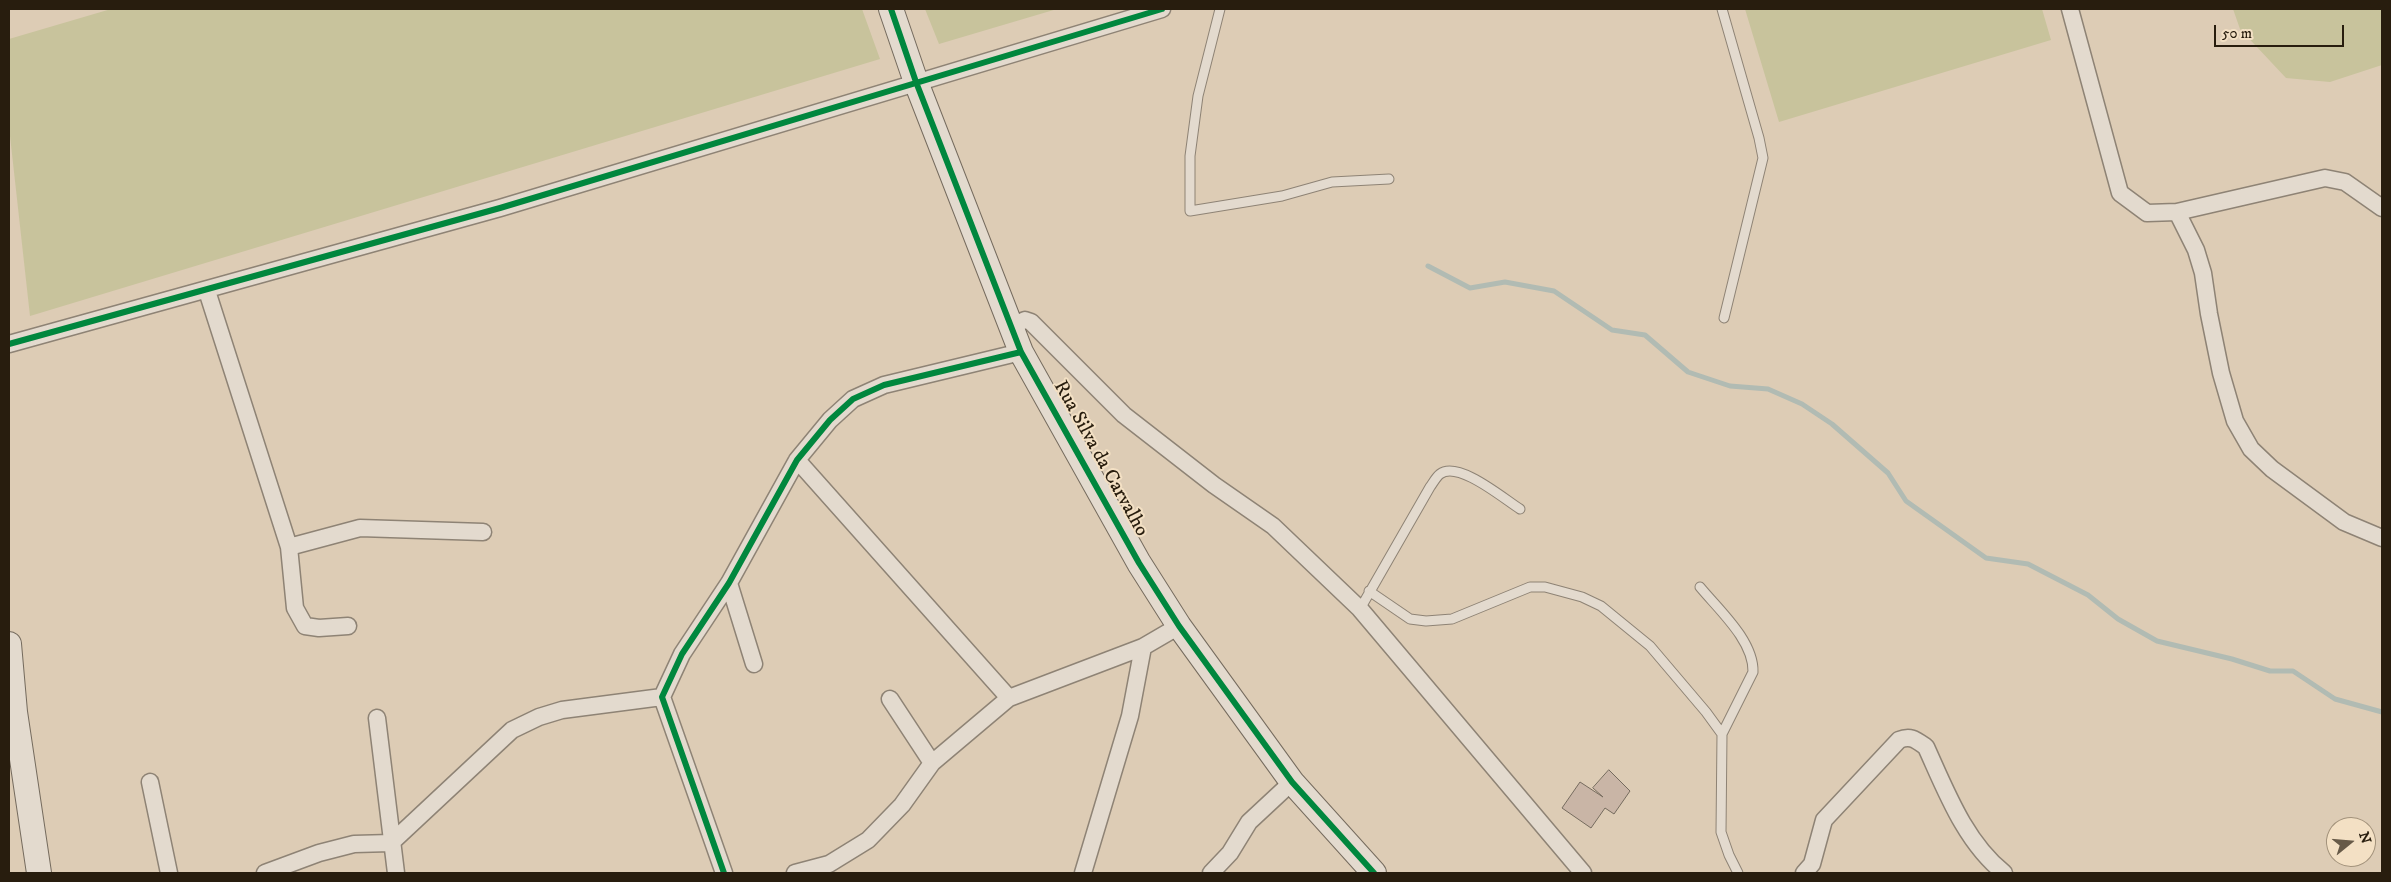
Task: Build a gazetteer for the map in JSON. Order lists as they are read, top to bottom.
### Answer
{
  "streets": {
    "street": ["Rua Silva da Carvalho"]
  },
  "scale_bar": "50 m",
  "north": "right"
}
